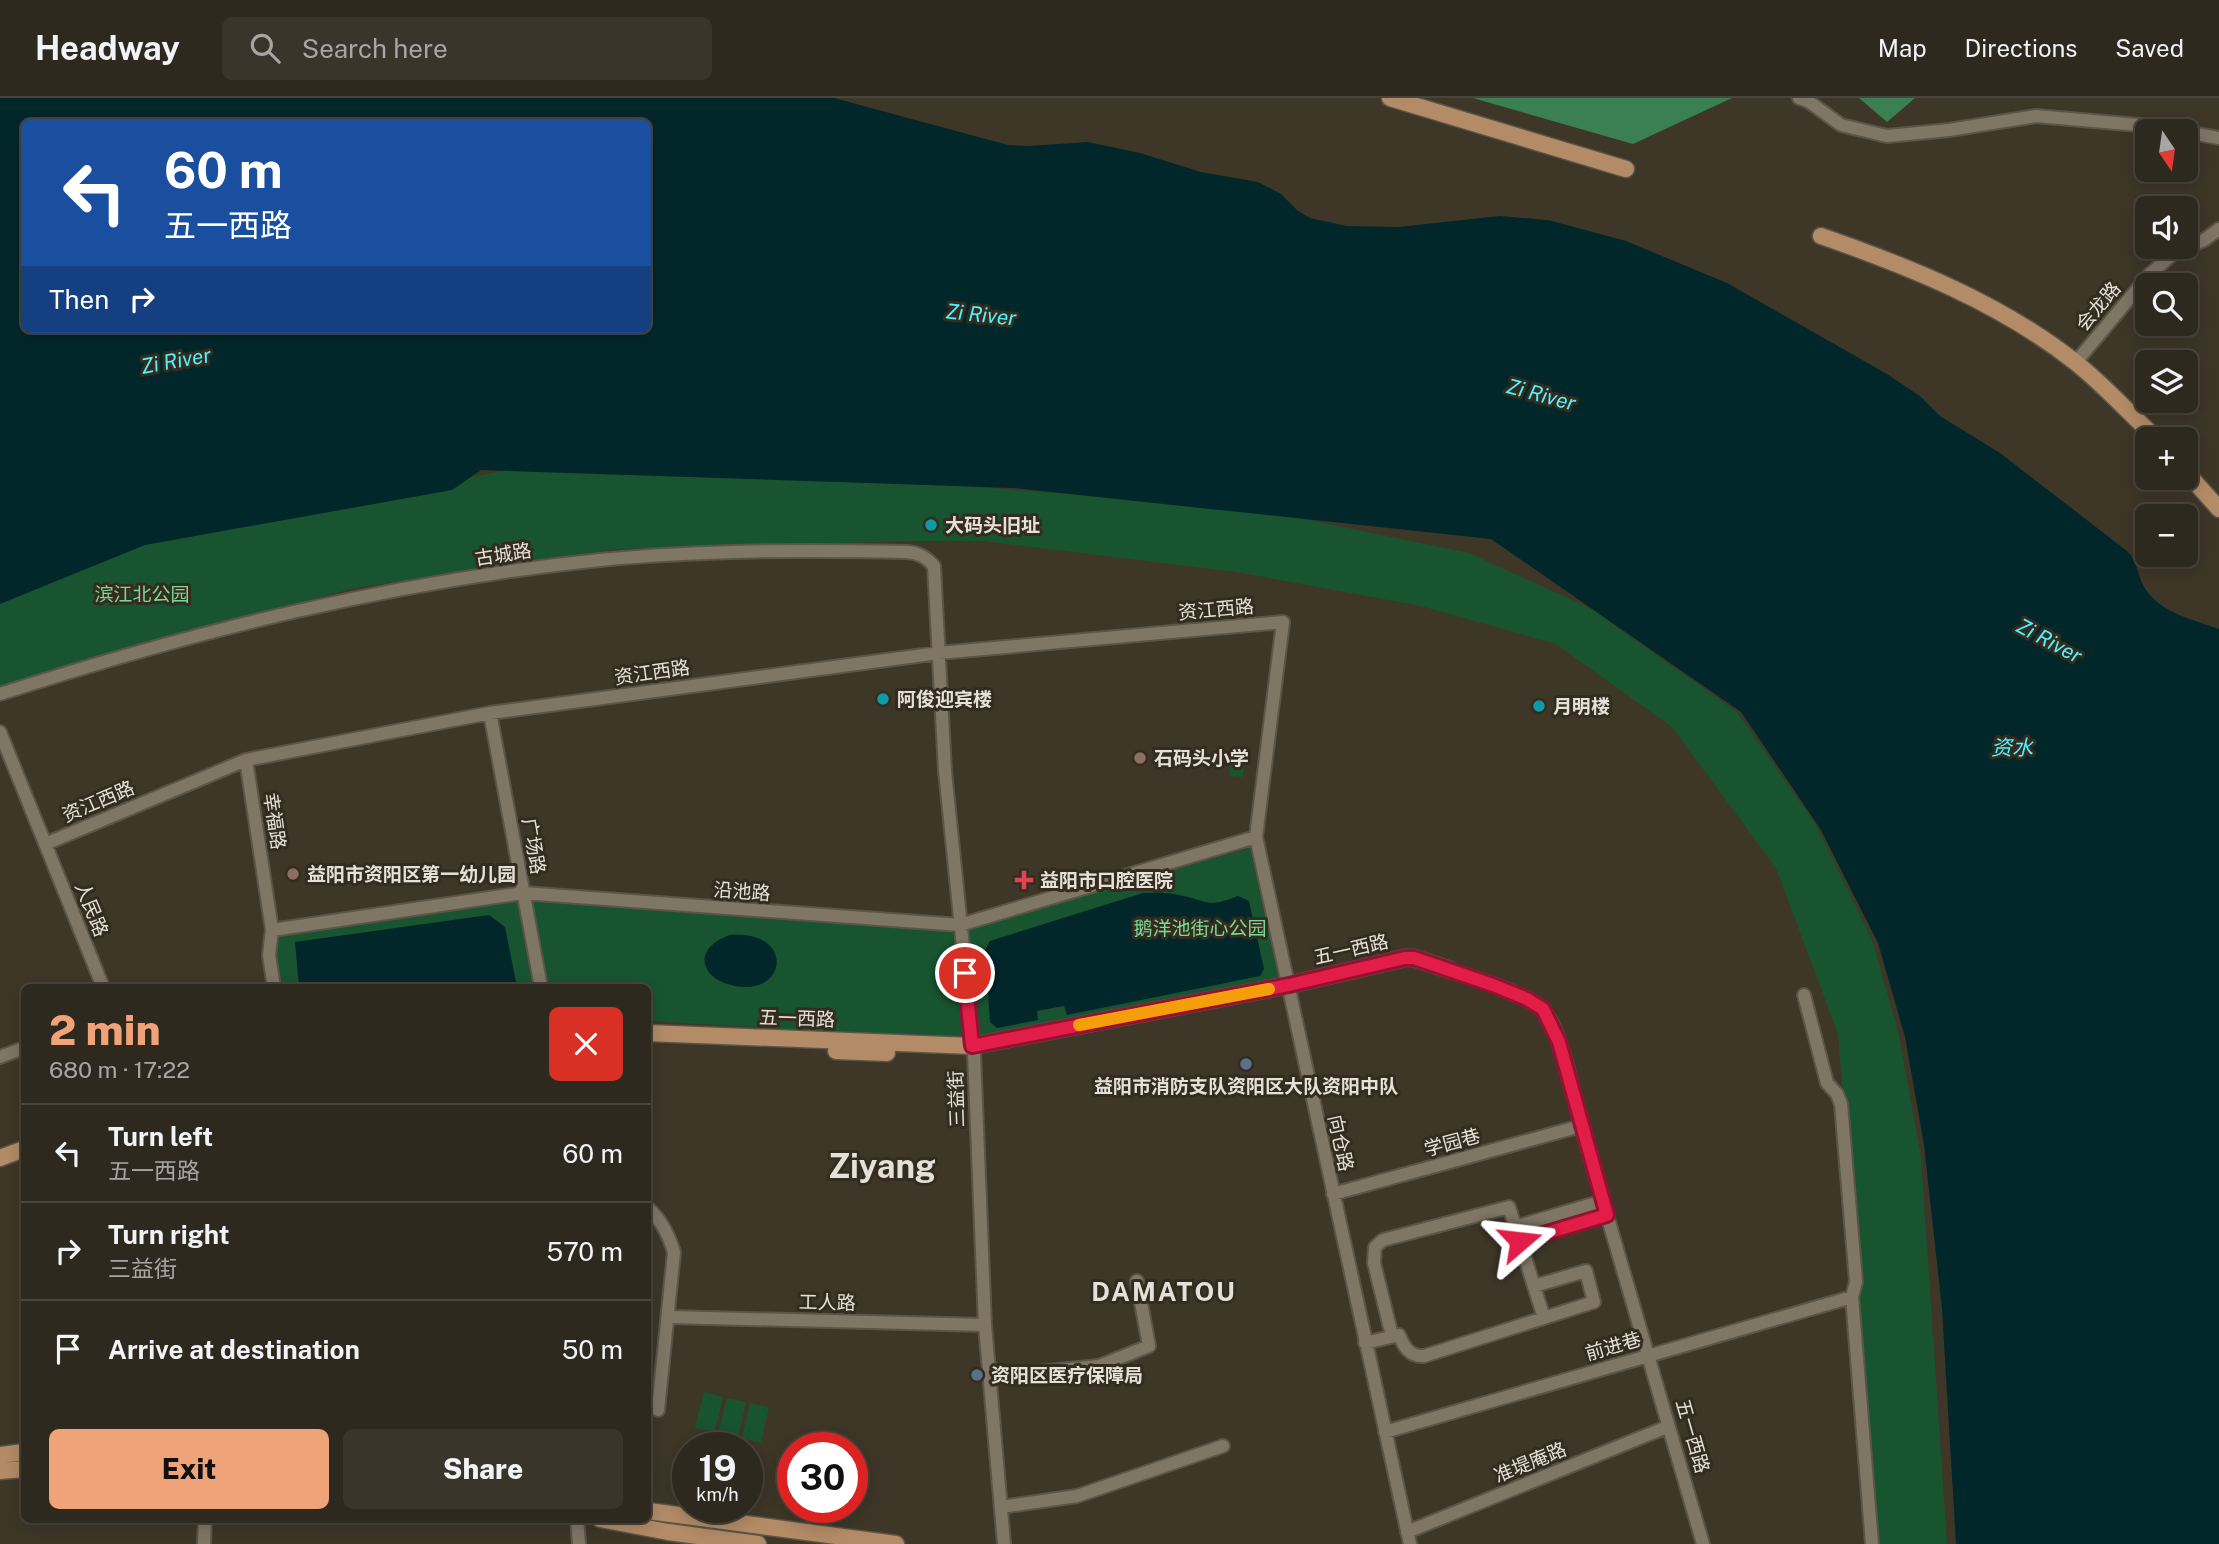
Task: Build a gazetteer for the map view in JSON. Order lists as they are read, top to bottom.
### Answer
{
  "streets": {
    "main road": ["五一西路"],
    "street": [
      "会龙路",
      "古城路",
      "资江西路",
      "幸福路",
      "广场路",
      "沿池路",
      "人民路",
      "三益街",
      "学园巷",
      "向仓路",
      "工人路",
      "前进巷",
      "准堤庵路"
    ]
  },
  "crossings": [
    ["古城路", "资江西路"],
    ["古城路", "三益街"],
    ["资江西路", "幸福路"],
    ["资江西路", "广场路"],
    ["资江西路", "人民路"],
    ["资江西路", "三益街"],
    ["资江西路", "向仓路"],
    ["幸福路", "沿池路"],
    ["广场路", "沿池路"],
    ["沿池路", "三益街"],
    ["沿池路", "向仓路"],
    ["五一西路", "三益街"],
    ["五一西路", "学园巷"],
    ["五一西路", "向仓路"],
    ["五一西路", "前进巷"],
    ["五一西路", "准堤庵路"],
    ["三益街", "工人路"],
    ["学园巷", "向仓路"],
    ["向仓路", "前进巷"],
    ["向仓路", "准堤庵路"]
  ],
  "districts": ["Ziyang", "DAMATOU"],
  "water": ["Zi River", "资水"],
  "parks": ["滨江北公园", "鹅洋池街心公园"],
  "places": {
    "other": [
      "大码头旧址",
      "阿俊迎宾楼",
      "月明楼",
      "石码头小学",
      "益阳市资阳区第一幼儿园",
      "益阳市消防支队资阳区大队资阳中队",
      "资阳区医疗保障局"
    ],
    "health": ["益阳市口腔医院"]
  },
  "north": "bottom",
  "page": {
    "header": "Headway",
    "search": "Search here",
    "nav": ["Map", "Directions", "Saved"],
    "map_buttons": ["+", "−"],
    "turn": ["60 m", "五一西路"],
    "then": "Then",
    "heading": ["2 min", "680 m · 17:22"],
    "list": [
      {
        "name": "Turn left",
        "note": "五一西路",
        "value": "60 m"
      },
      {
        "name": "Turn right",
        "note": "三益街",
        "value": "570 m"
      },
      {
        "name": "Arrive at destination",
        "value": "50 m"
      }
    ],
    "buttons": ["Exit", "Share"],
    "speed": "19 km/h",
    "limit": "30"
  }
}
